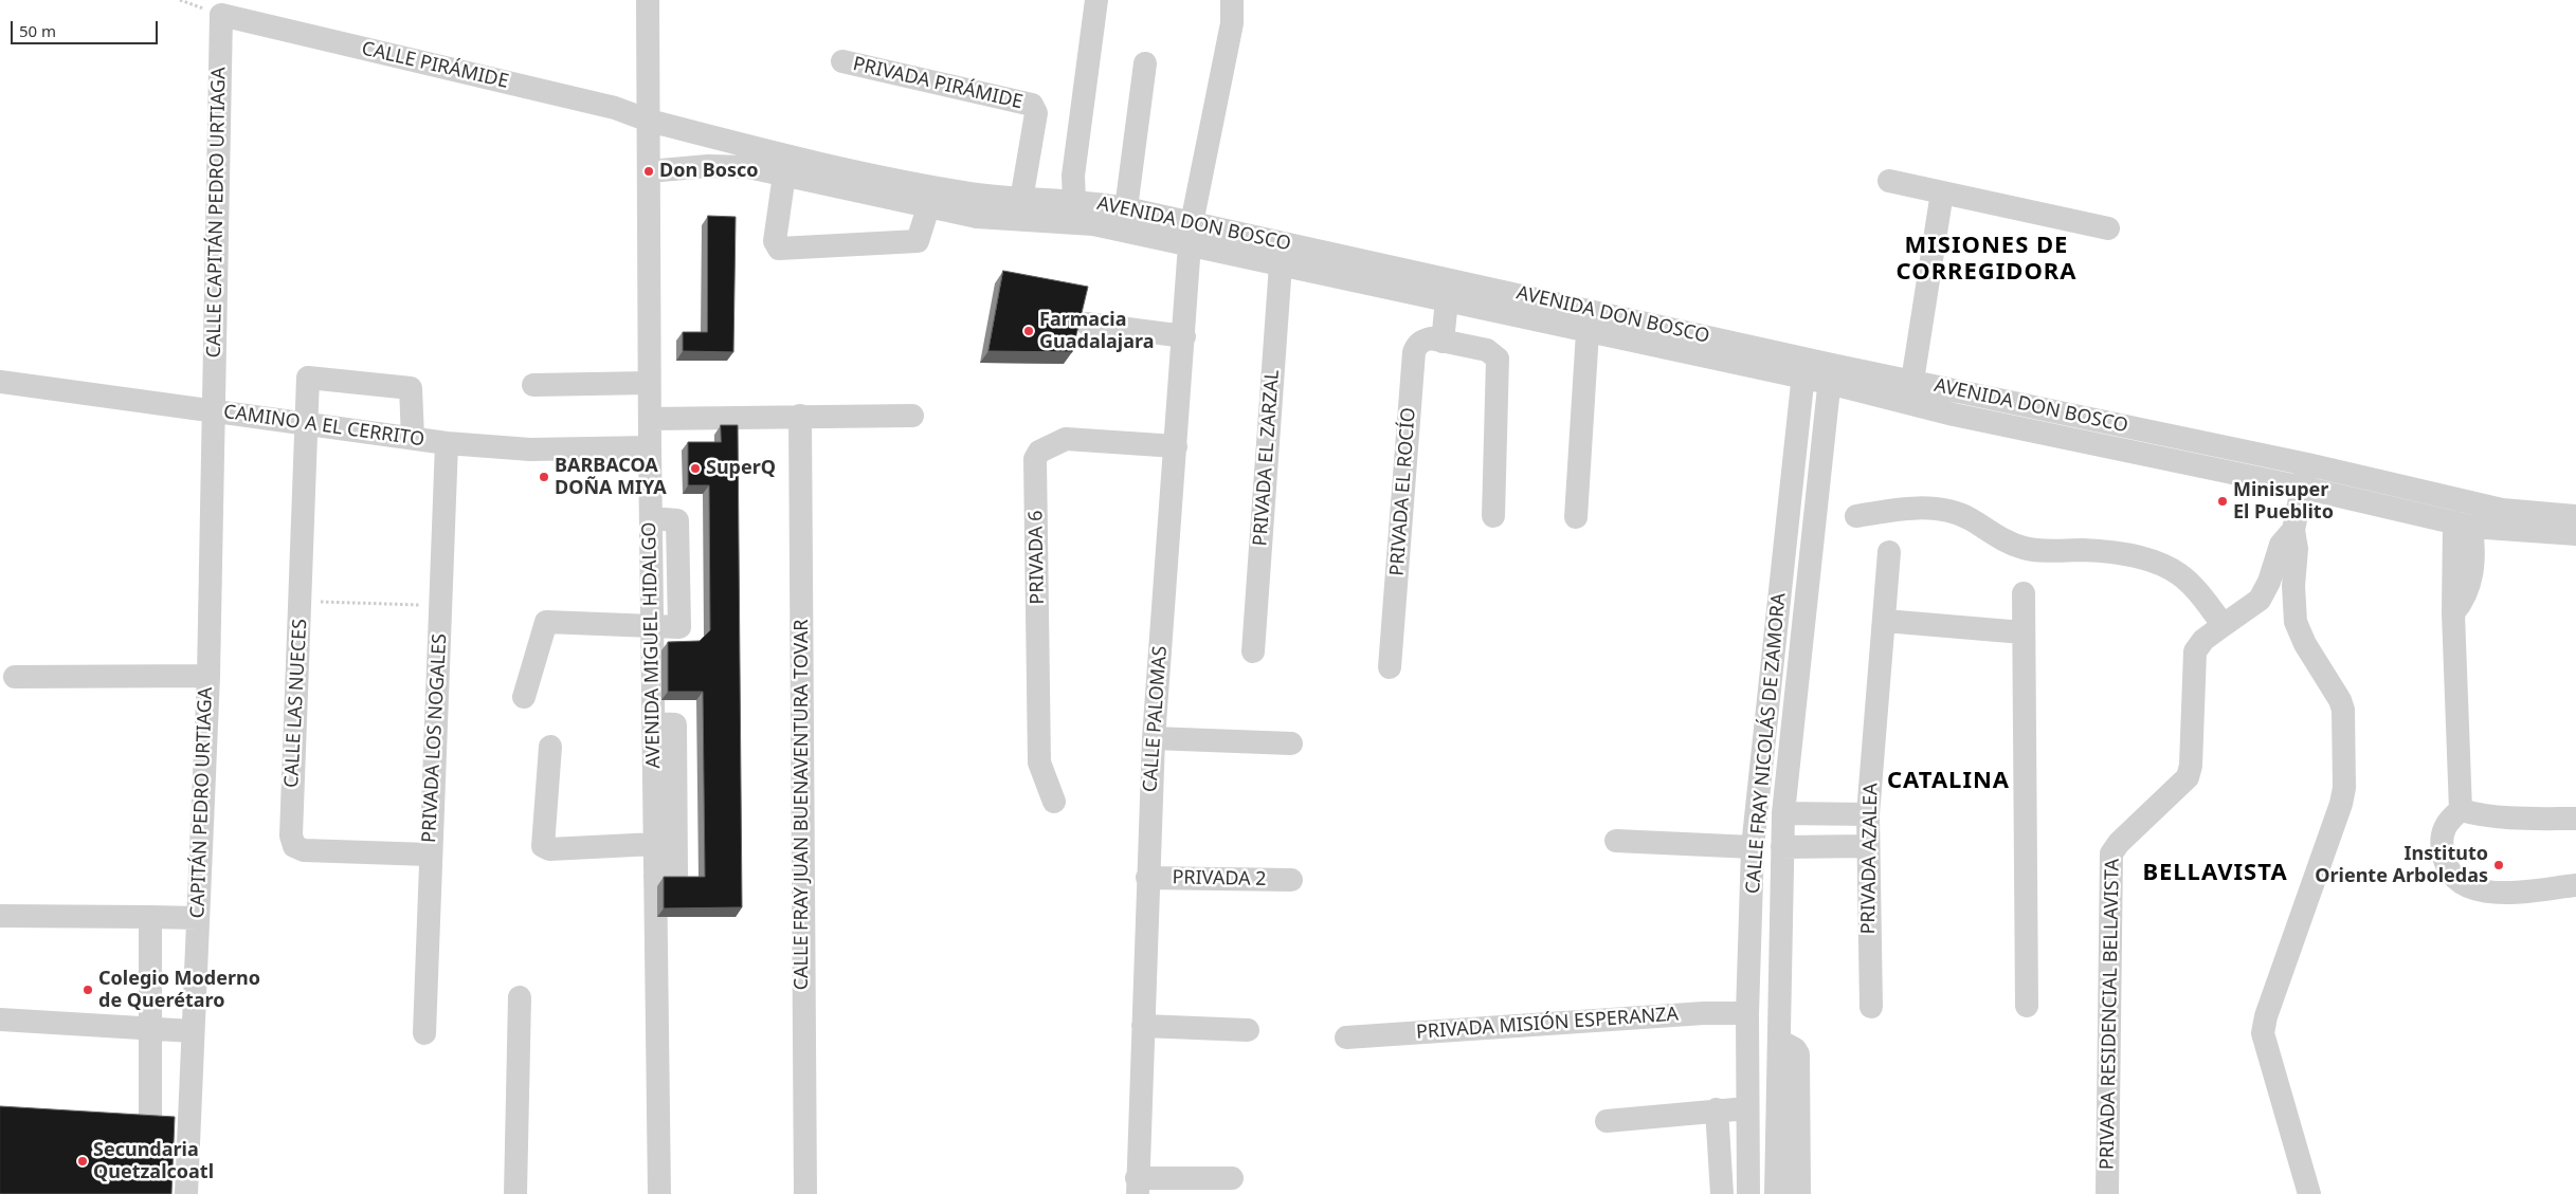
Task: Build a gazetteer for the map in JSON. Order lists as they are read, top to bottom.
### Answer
{
  "streets": {
    "street": [
      "CALLE PIRÁMIDE",
      "PRIVADA PIRÁMIDE",
      "CALLE CAPITÁN PEDRO URTIAGA",
      "AVENIDA DON BOSCO",
      "CAMINO A EL CERRITO",
      "PRIVADA EL ZARZAL",
      "PRIVADA EL ROCÍO",
      "PRIVADA 6",
      "AVENIDA MIGUEL HIDALGO",
      "CALLE LAS NUECES",
      "CALLE PALOMAS",
      "PRIVADA LOS NOGALES",
      "CALLE FRAY NICOLÁS DE ZAMORA",
      "CAPITÁN PEDRO URTIAGA",
      "CALLE FRAY JUAN BUENAVENTURA TOVAR",
      "PRIVADA AZALEA",
      "PRIVADA 2",
      "PRIVADA RESIDENCIAL BELLAVISTA",
      "PRIVADA MISIÓN ESPERANZA"
    ]
  },
  "crossings": [
    ["CALLE PIRÁMIDE", "CALLE CAPITÁN PEDRO URTIAGA"],
    ["CALLE PIRÁMIDE", "AVENIDA DON BOSCO"],
    ["CALLE PIRÁMIDE", "AVENIDA MIGUEL HIDALGO"],
    ["PRIVADA PIRÁMIDE", "AVENIDA DON BOSCO"],
    ["CALLE CAPITÁN PEDRO URTIAGA", "CAMINO A EL CERRITO"],
    ["CALLE CAPITÁN PEDRO URTIAGA", "CAPITÁN PEDRO URTIAGA"],
    ["AVENIDA DON BOSCO", "PRIVADA EL ZARZAL"],
    ["AVENIDA DON BOSCO", "AVENIDA MIGUEL HIDALGO"],
    ["AVENIDA DON BOSCO", "CALLE PALOMAS"],
    ["AVENIDA DON BOSCO", "CALLE FRAY NICOLÁS DE ZAMORA"],
    ["AVENIDA DON BOSCO", "PRIVADA RESIDENCIAL BELLAVISTA"],
    ["CAMINO A EL CERRITO", "AVENIDA MIGUEL HIDALGO"],
    ["CAMINO A EL CERRITO", "CALLE LAS NUECES"],
    ["CAMINO A EL CERRITO", "PRIVADA LOS NOGALES"],
    ["CAMINO A EL CERRITO", "CAPITÁN PEDRO URTIAGA"],
    ["PRIVADA 6", "CALLE PALOMAS"],
    ["CALLE LAS NUECES", "PRIVADA LOS NOGALES"],
    ["CALLE PALOMAS", "PRIVADA 2"],
    ["CALLE FRAY NICOLÁS DE ZAMORA", "PRIVADA MISIÓN ESPERANZA"]
  ],
  "districts": ["MISIONES DE CORREGIDORA", "CATALINA", "BELLAVISTA"],
  "places": [
    "Don Bosco",
    "Farmacia Guadalajara",
    "SuperQ",
    "BARBACOA DOÑA MIYA",
    "Minisuper El Pueblito",
    "Instituto Oriente Arboledas",
    "Colegio Moderno de Querétaro",
    "Secundaria Quetzalcoatl"
  ],
  "scale_bar": "50 m"
}
